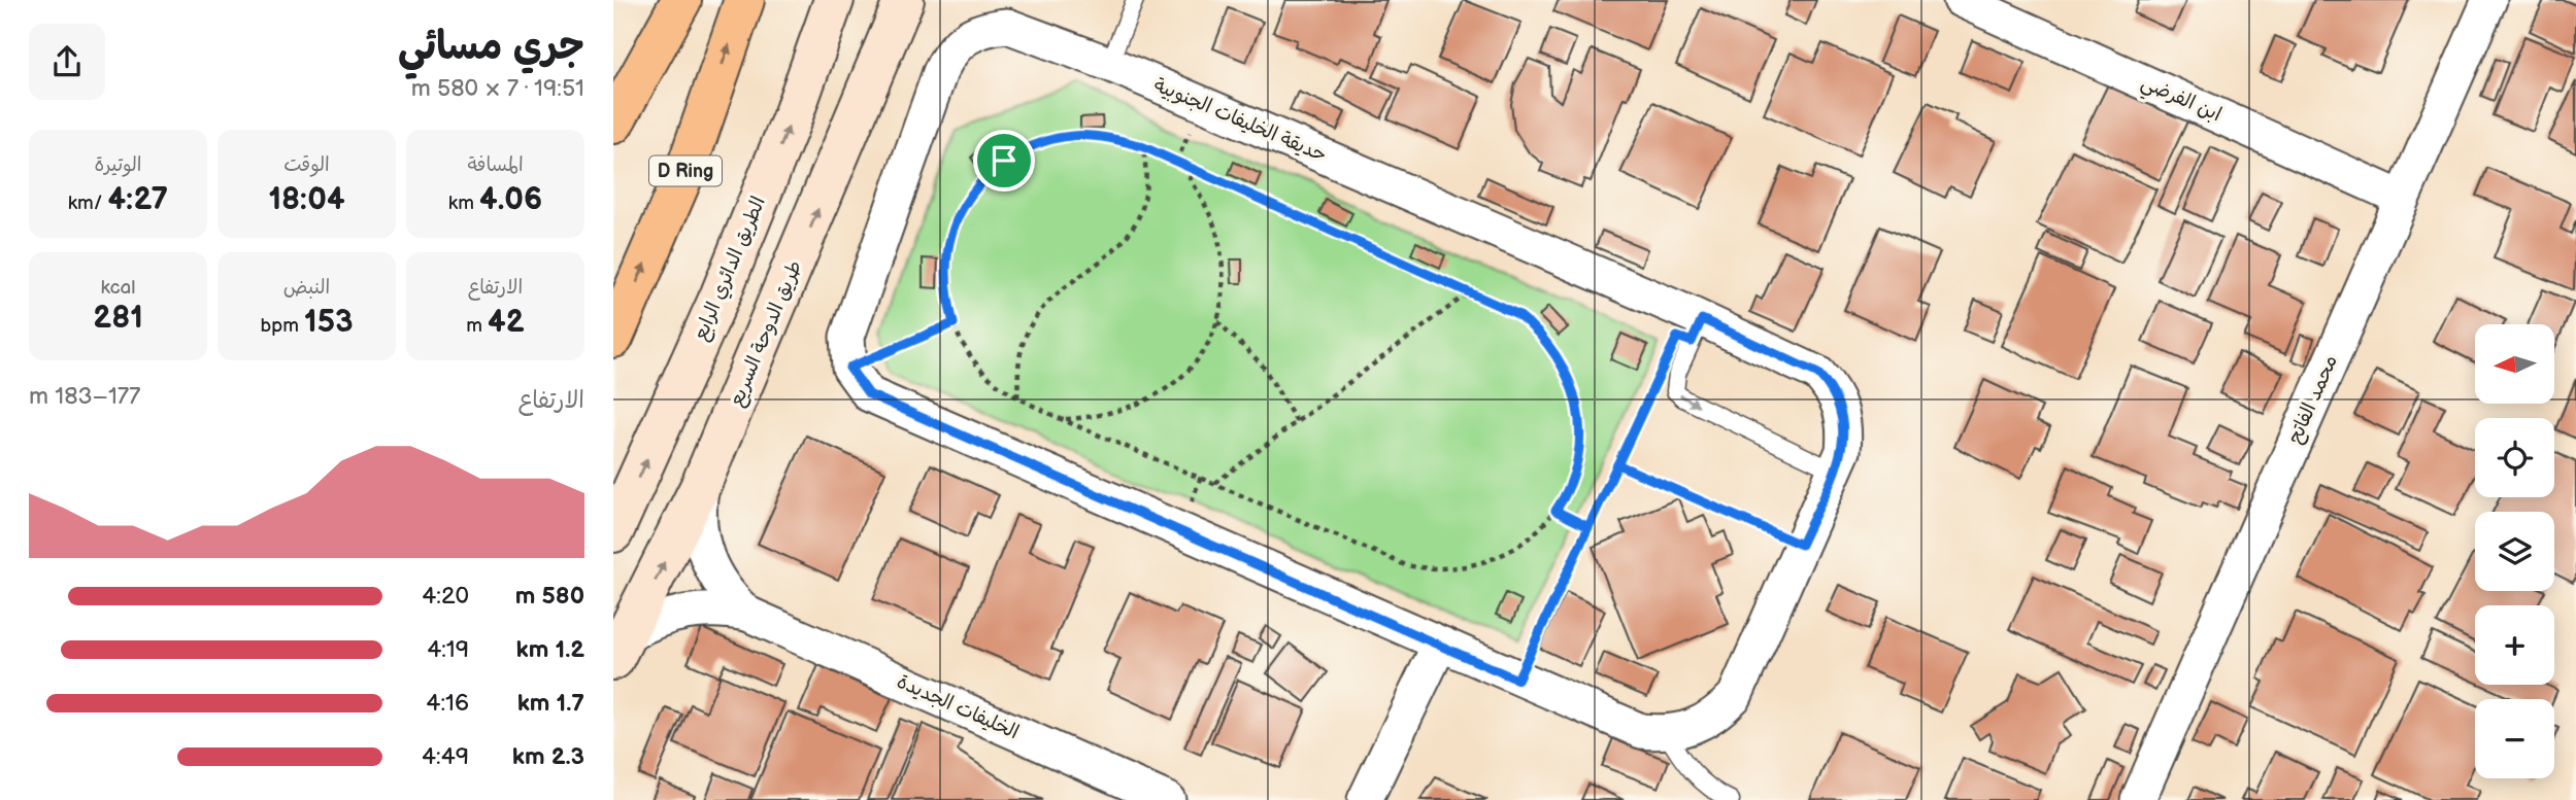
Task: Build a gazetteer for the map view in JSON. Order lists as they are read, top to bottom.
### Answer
{
  "streets": {
    "main road": ["D Ring"],
    "street": [
      "ابن الفرضي",
      "حديقة الخليفات الجنوبية",
      "الطريق الدائري الرابع",
      "طريق الدوحة السريع",
      "محمد الفاتح",
      "الخليفات الجديدة"
    ]
  },
  "crossings": [
    ["ابن الفرضي", "محمد الفاتح"],
    ["طريق الدوحة السريع", "الخليفات الجديدة"]
  ],
  "one_way": ["الطريق الدائري الرابع", "طريق الدوحة السريع"],
  "north": "left",
  "page": {
    "heading": ["جري مسائي", "19:51 · 7 × 580 m"],
    "stats": [
      ["المسافة", "4.06 km"],
      ["الوقت", "18:04"],
      ["الوتيرة", "4:27 /km"],
      ["الارتفاع", "42 m"],
      ["النبض", "153 bpm"],
      ["kcal", "281"]
    ],
    "map_buttons": ["+", "−"],
    "chart": ["الارتفاع", "177–183 m"],
    "list": [
      {
        "name": "580 m",
        "note": "4:20"
      },
      {
        "name": "1.2 km",
        "note": "4:19"
      },
      {
        "name": "1.7 km",
        "note": "4:16"
      },
      {
        "name": "2.3 km",
        "note": "4:49"
      }
    ]
  }
}
